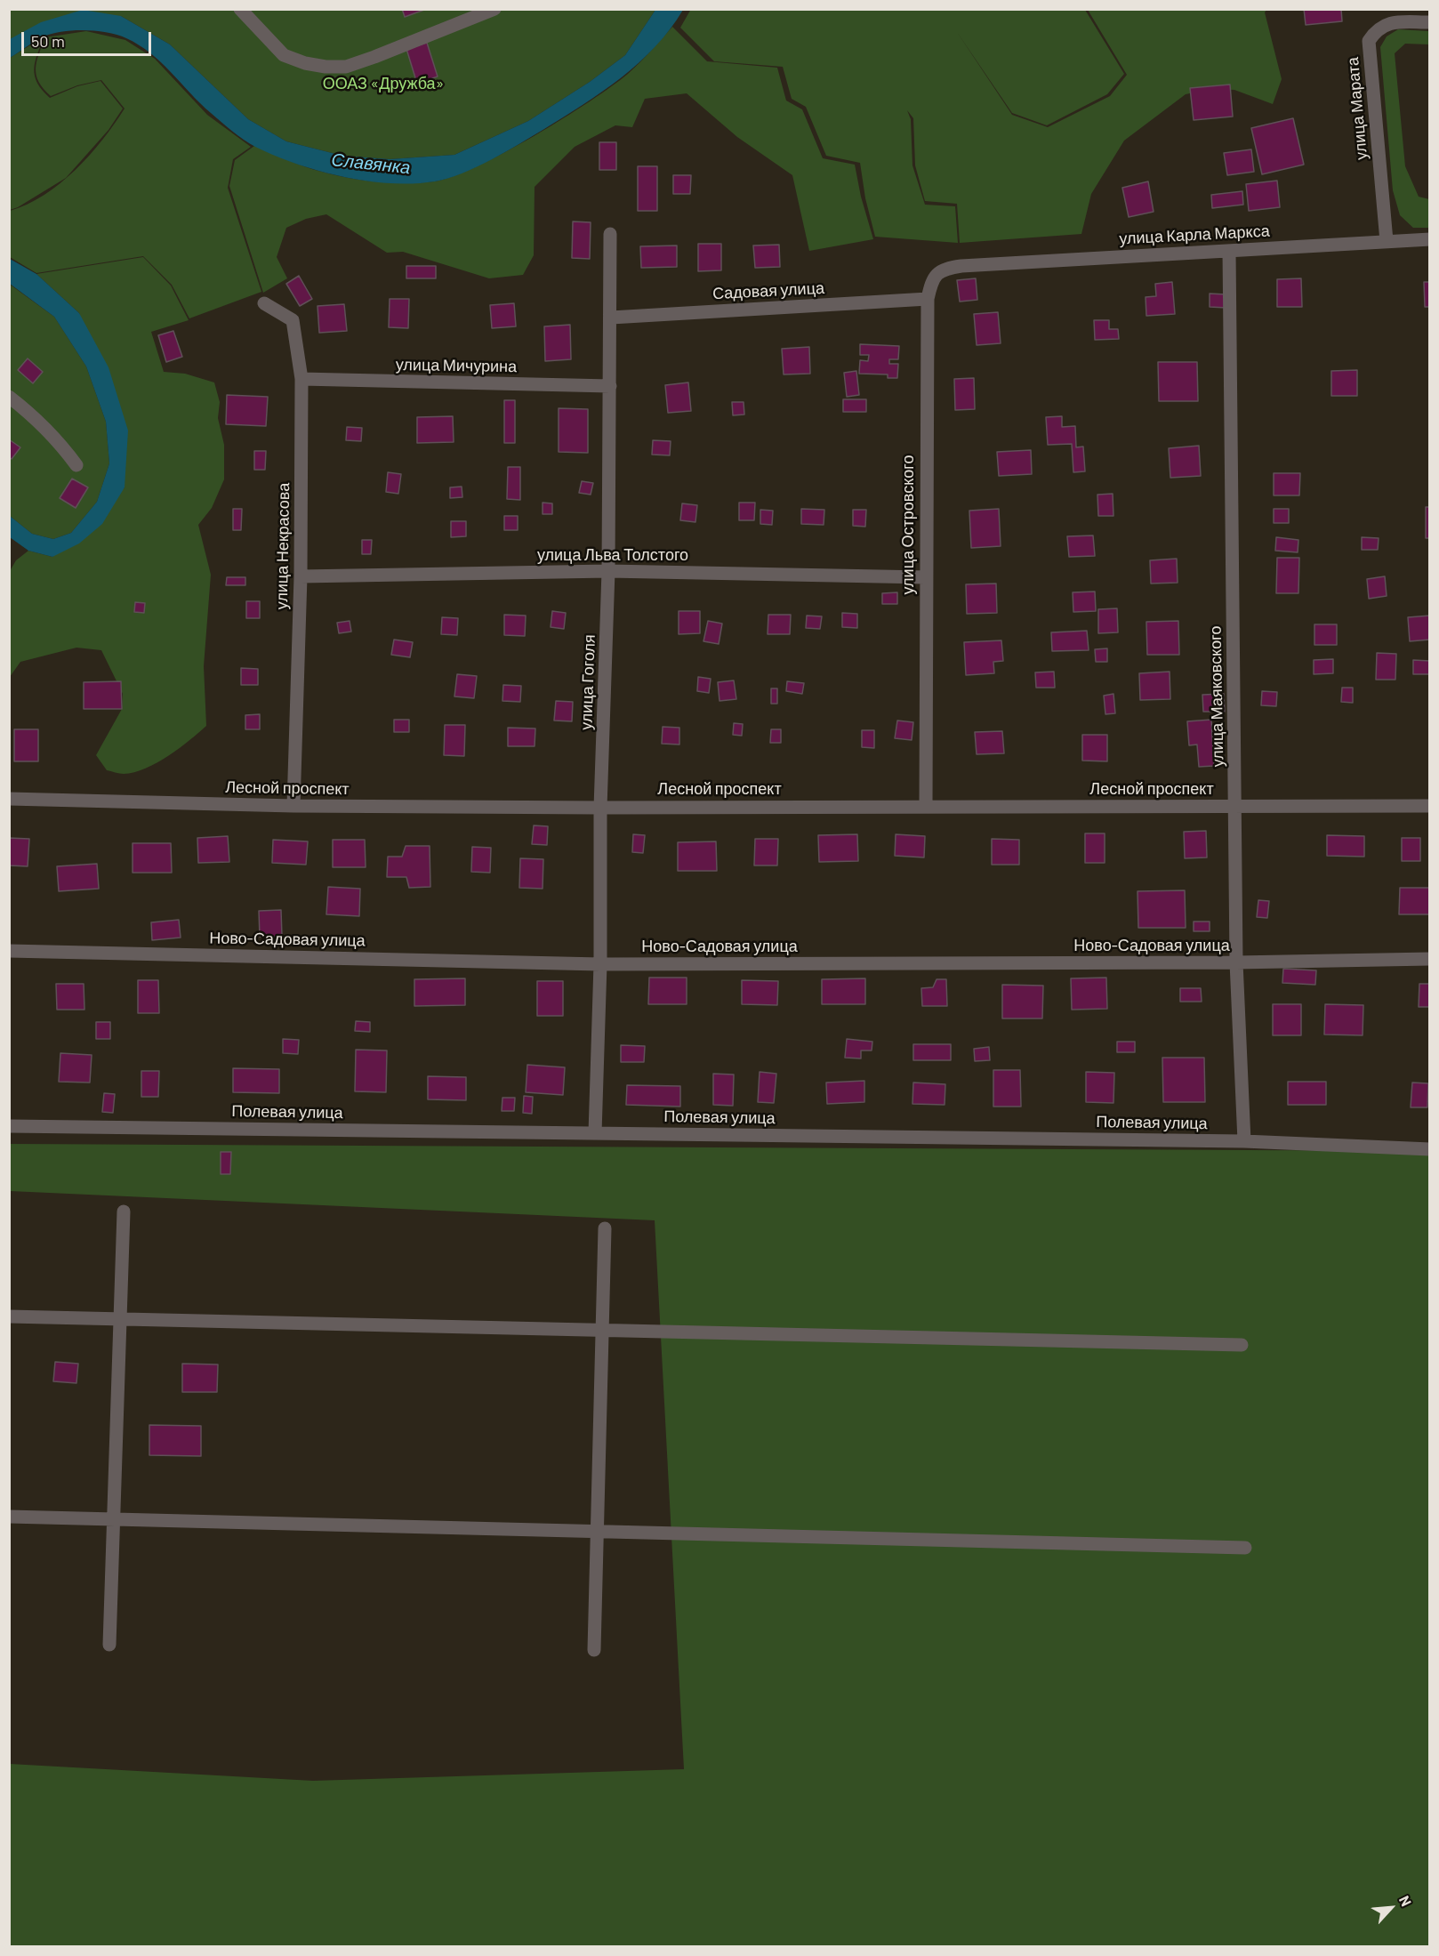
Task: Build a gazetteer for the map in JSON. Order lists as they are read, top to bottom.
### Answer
{
  "streets": {
    "street": [
      "улица Марата",
      "улица Карла Маркса",
      "Садовая улица",
      "улица Мичурина",
      "улица Островского",
      "улица Некрасова",
      "улица Льва Толстого",
      "улица Гоголя",
      "улица Маяковского",
      "Лесной проспект",
      "Ново-Садовая улица",
      "Полевая улица"
    ]
  },
  "crossings": [
    ["улица Марата", "улица Карла Маркса"],
    ["улица Карла Маркса", "улица Островского"],
    ["улица Карла Маркса", "улица Маяковского"],
    ["Садовая улица", "улица Островского"],
    ["Садовая улица", "улица Гоголя"],
    ["улица Мичурина", "улица Некрасова"],
    ["улица Мичурина", "улица Гоголя"],
    ["улица Островского", "улица Льва Толстого"],
    ["улица Островского", "Лесной проспект"],
    ["улица Некрасова", "улица Льва Толстого"],
    ["улица Некрасова", "Лесной проспект"],
    ["улица Льва Толстого", "улица Гоголя"],
    ["улица Гоголя", "Лесной проспект"],
    ["улица Гоголя", "Ново-Садовая улица"],
    ["улица Гоголя", "Полевая улица"],
    ["улица Маяковского", "Лесной проспект"],
    ["улица Маяковского", "Ново-Садовая улица"],
    ["улица Маяковского", "Полевая улица"]
  ],
  "water": ["Славянка"],
  "parks": ["ООАЗ «Дружба»"],
  "scale_bar": "50 m",
  "north": "top right"
}
